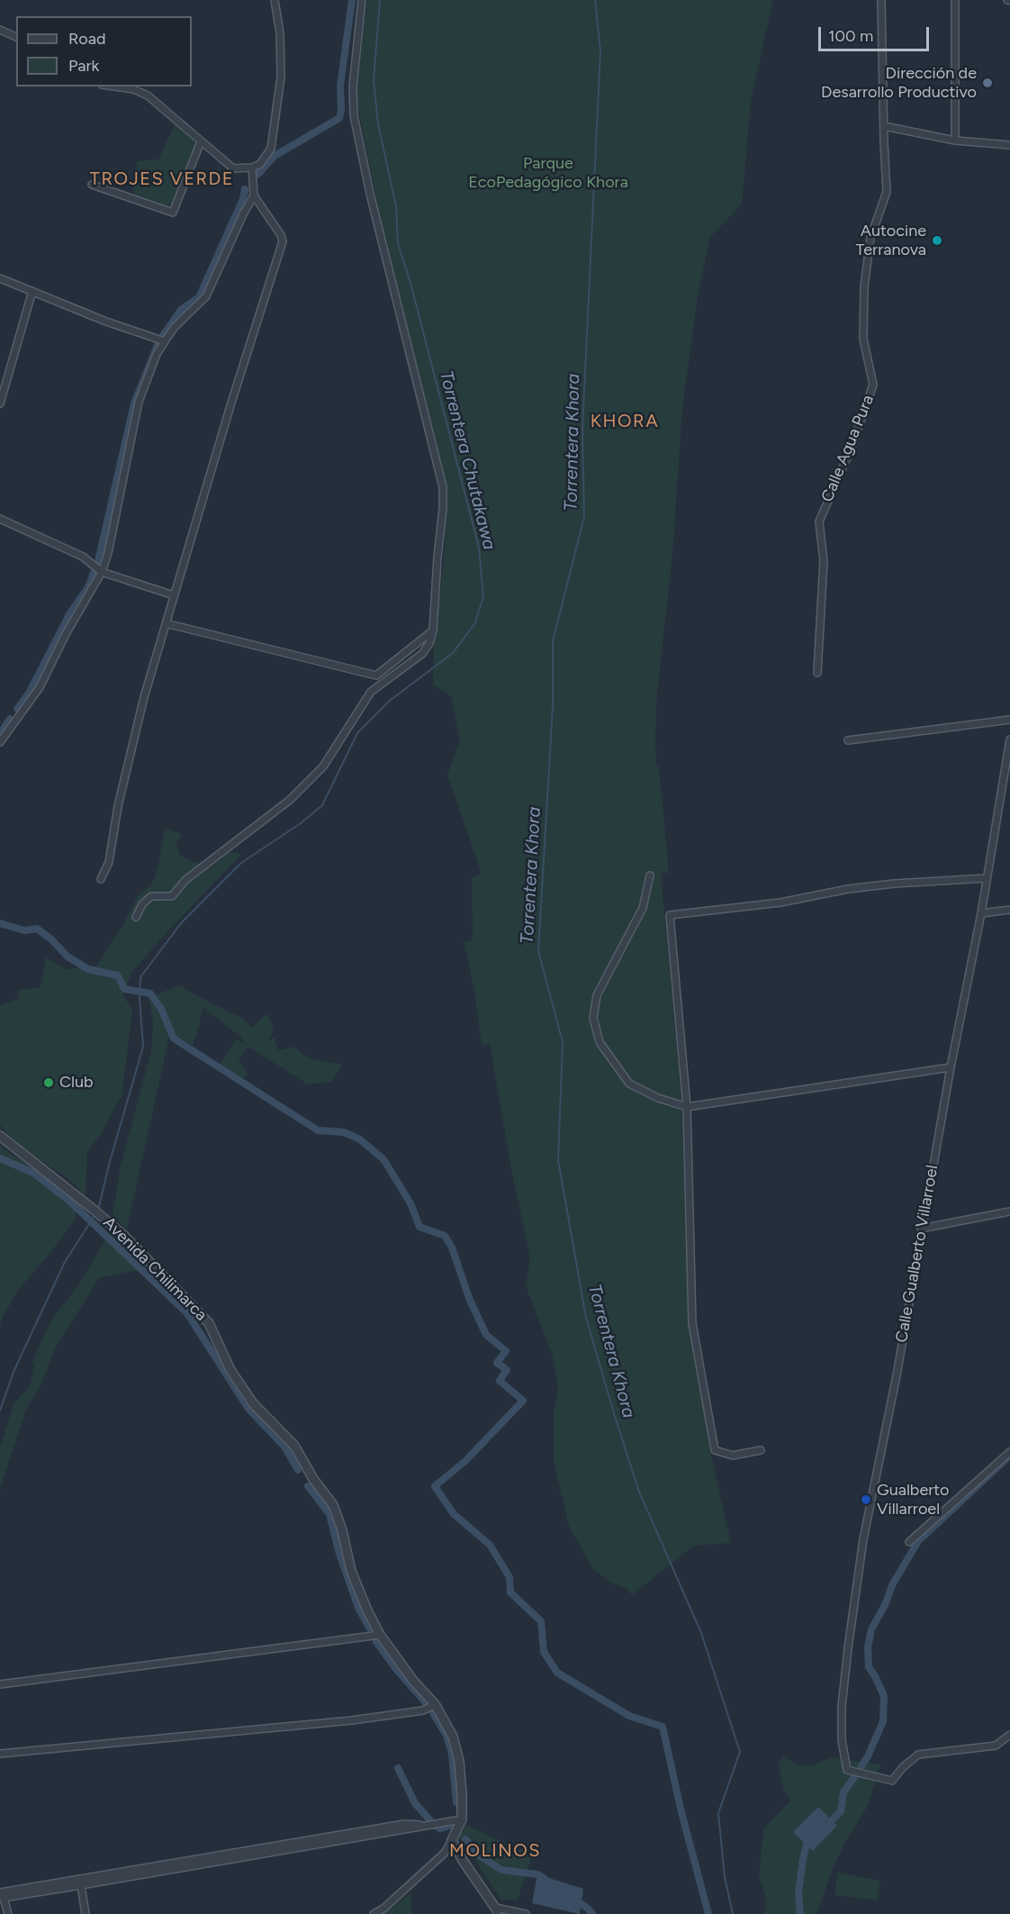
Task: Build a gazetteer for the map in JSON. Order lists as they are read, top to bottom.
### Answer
{
  "streets": {
    "street": ["Calle Agua Pura", "Calle Gualberto Villarroel", "Avenida Chilimarca"]
  },
  "districts": ["TROJES VERDE", "KHORA", "MOLINOS"],
  "water": ["Torrentera Khora", "Torrentera Chutakawa"],
  "parks": ["Parque EcoPedagógico Khora"],
  "places": [
    "Dirección de Desarrollo Productivo",
    "Autocine Terranova",
    "Club",
    "Gualberto Villarroel"
  ],
  "legend": ["Road", "Park"],
  "scale_bar": "100 m"
}
